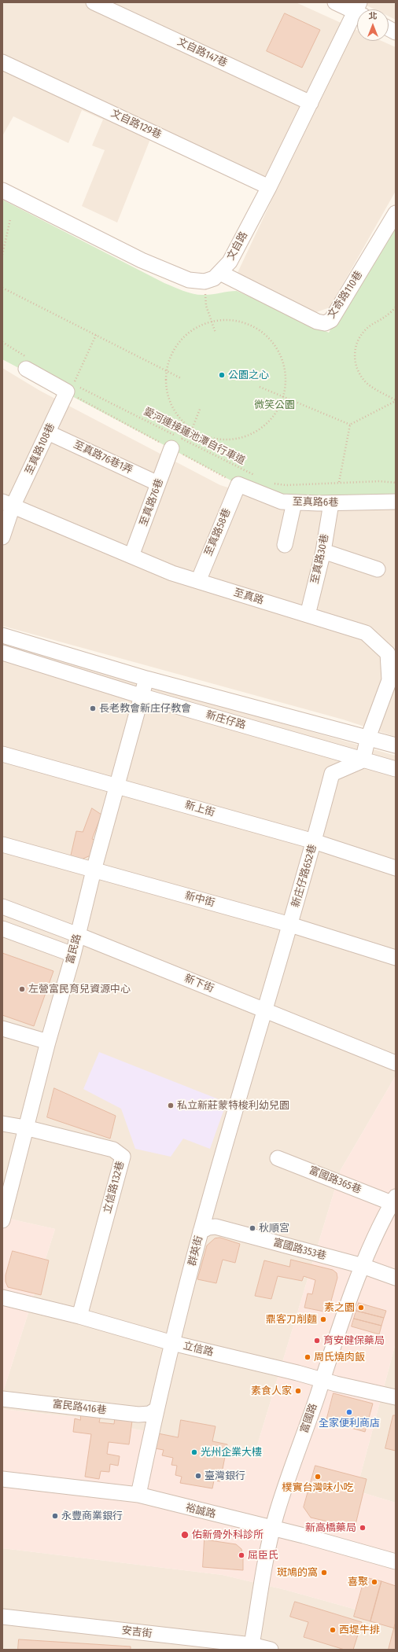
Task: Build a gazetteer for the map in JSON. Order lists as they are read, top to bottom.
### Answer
{
  "streets": {
    "street": [
      "文自路147巷",
      "文自路129巷",
      "文自路",
      "文奇路110巷",
      "至真路108巷",
      "至真路76巷1弄",
      "至真路76巷",
      "至真路6巷",
      "至真路58巷",
      "至真路30巷",
      "至真路",
      "新庄仔路",
      "新上街",
      "新庄仔路652巷",
      "新中街",
      "富民路",
      "新下街",
      "富國路365巷",
      "立信路132巷",
      "富國路353巷",
      "群英街",
      "立信路",
      "富民路416巷",
      "富國路",
      "裕誠路",
      "安吉街"
    ],
    "path": ["愛河連接蓮池潭自行車道"]
  },
  "crossings": [
    ["文自路147巷", "文自路"],
    ["文自路129巷", "文自路"],
    ["文自路", "文奇路110巷"],
    ["愛河連接蓮池潭自行車道", "至真路108巷"],
    ["愛河連接蓮池潭自行車道", "至真路76巷"],
    ["至真路108巷", "至真路76巷1弄"],
    ["至真路108巷", "至真路"],
    ["至真路76巷1弄", "至真路76巷"],
    ["至真路76巷", "至真路"],
    ["至真路6巷", "至真路58巷"],
    ["至真路6巷", "至真路30巷"],
    ["至真路58巷", "至真路"],
    ["至真路30巷", "至真路"],
    ["至真路", "新庄仔路"],
    ["至真路", "新庄仔路652巷"],
    ["新庄仔路", "新庄仔路652巷"],
    ["新庄仔路", "富民路"],
    ["新上街", "新庄仔路652巷"],
    ["新上街", "富民路"],
    ["新庄仔路652巷", "新中街"],
    ["新庄仔路652巷", "新下街"],
    ["新庄仔路652巷", "群英街"],
    ["新中街", "富民路"],
    ["富民路", "新下街"],
    ["富民路", "立信路132巷"],
    ["新下街", "群英街"],
    ["富國路365巷", "富國路"],
    ["立信路132巷", "立信路"],
    ["富國路353巷", "群英街"],
    ["富國路353巷", "富國路"],
    ["群英街", "立信路"],
    ["群英街", "富民路416巷"],
    ["群英街", "裕誠路"],
    ["立信路", "富國路"],
    ["富國路", "裕誠路"],
    ["富國路", "安吉街"]
  ],
  "parks": ["微笑公園"],
  "places": [
    "公園之心",
    "長老教會新庄仔教會",
    "左營富民育兒資源中心",
    "私立新莊蒙特梭利幼兒園",
    "秋順宮",
    "素之園",
    "鼎客刀削麵",
    "育安健保藥局",
    "周氏燒肉飯",
    "素食人家",
    "全家便利商店",
    "光州企業大樓",
    "臺灣銀行",
    "樸實台灣味小吃",
    "永豐商業銀行",
    "新高橋藥局",
    "佑新骨外科診所",
    "屈臣氏",
    "斑鳩的窩",
    "喜聚",
    "西堤牛排"
  ],
  "north": "top"
}
